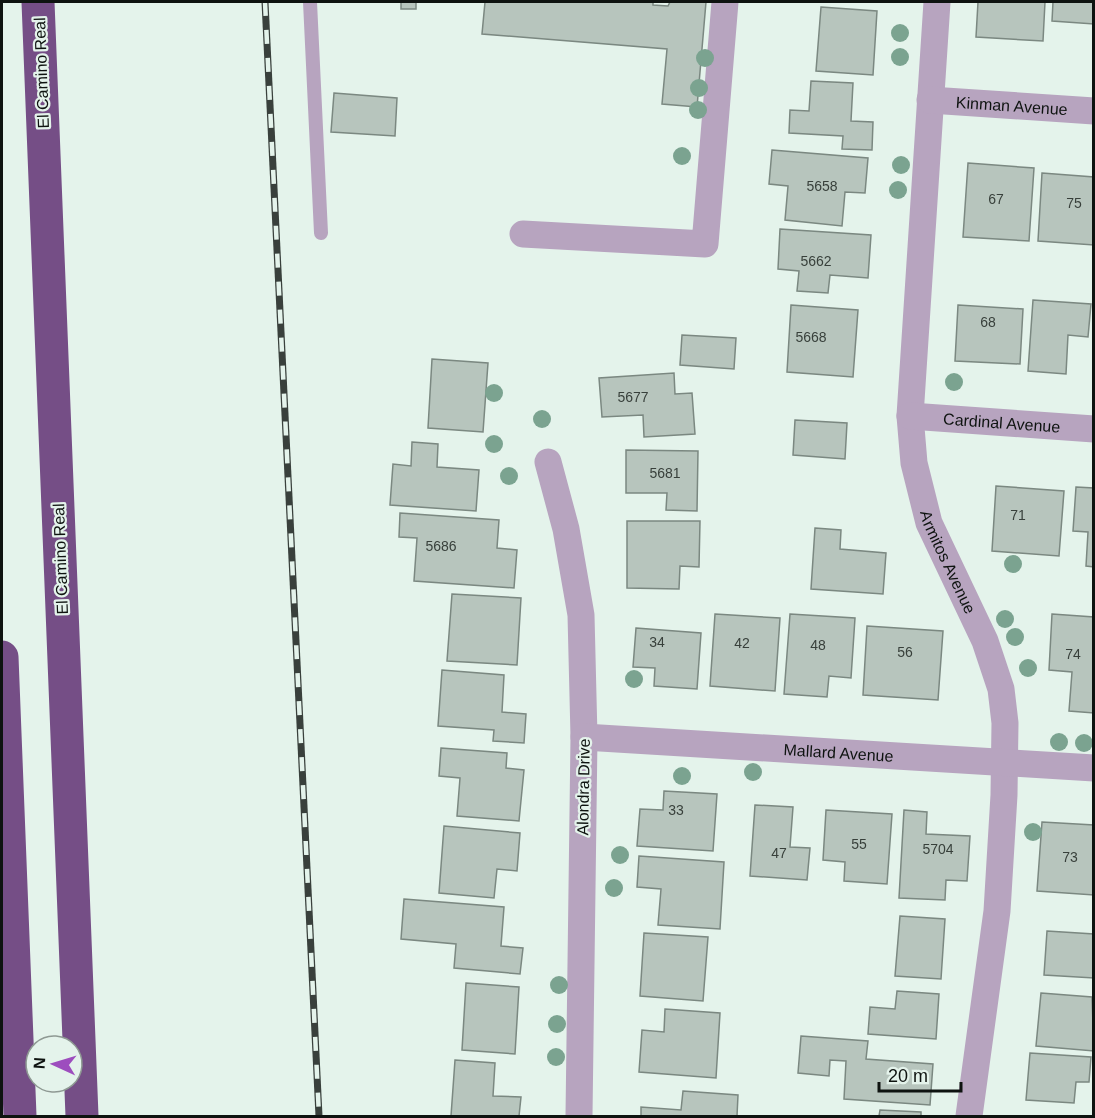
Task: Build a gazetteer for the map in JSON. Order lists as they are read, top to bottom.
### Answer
{
  "streets": {
    "highway": ["El Camino Real"],
    "street": [
      "Kinman Avenue",
      "Cardinal Avenue",
      "Armitos Avenue",
      "Mallard Avenue",
      "Alondra Drive"
    ]
  },
  "crossings": [
    ["Kinman Avenue", "Armitos Avenue"],
    ["Cardinal Avenue", "Armitos Avenue"],
    ["Armitos Avenue", "Mallard Avenue"],
    ["Mallard Avenue", "Alondra Drive"]
  ],
  "house_numbers": [
    "5658",
    "67",
    "75",
    "5662",
    "68",
    "5668",
    "5677",
    "5681",
    "71",
    "5686",
    "34",
    "42",
    "48",
    "56",
    "74",
    "33",
    "55",
    "5704",
    "47",
    "73"
  ],
  "scale_bar": "20 m",
  "north": "left"
}
